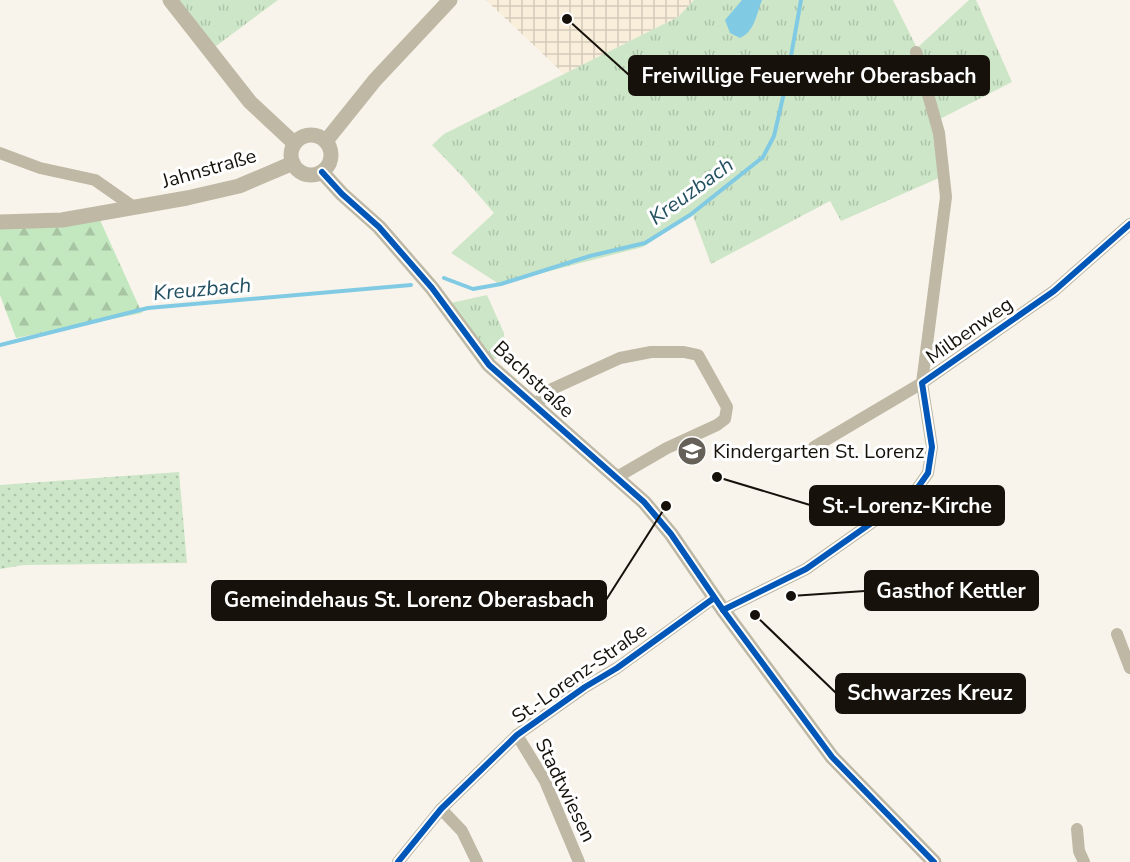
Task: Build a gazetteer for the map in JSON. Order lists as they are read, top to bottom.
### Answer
{
  "streets": {
    "street": [
      "Jahnstraße",
      "Milbenweg",
      "Bachstraße",
      "St.-Lorenz-Straße",
      "Stadtwiesen"
    ]
  },
  "crossings": [
    ["Jahnstraße", "Bachstraße"],
    ["Milbenweg", "Bachstraße"],
    ["Milbenweg", "St.-Lorenz-Straße"],
    ["Bachstraße", "St.-Lorenz-Straße"],
    ["St.-Lorenz-Straße", "Stadtwiesen"]
  ],
  "water": ["Kreuzbach"],
  "places": {
    "other": [
      "Freiwillige Feuerwehr Oberasbach",
      "St.-Lorenz-Kirche",
      "Gemeindehaus St. Lorenz Oberasbach",
      "Gasthof Kettler",
      "Schwarzes Kreuz"
    ],
    "school or university": ["Kindergarten St. Lorenz"]
  }
}
